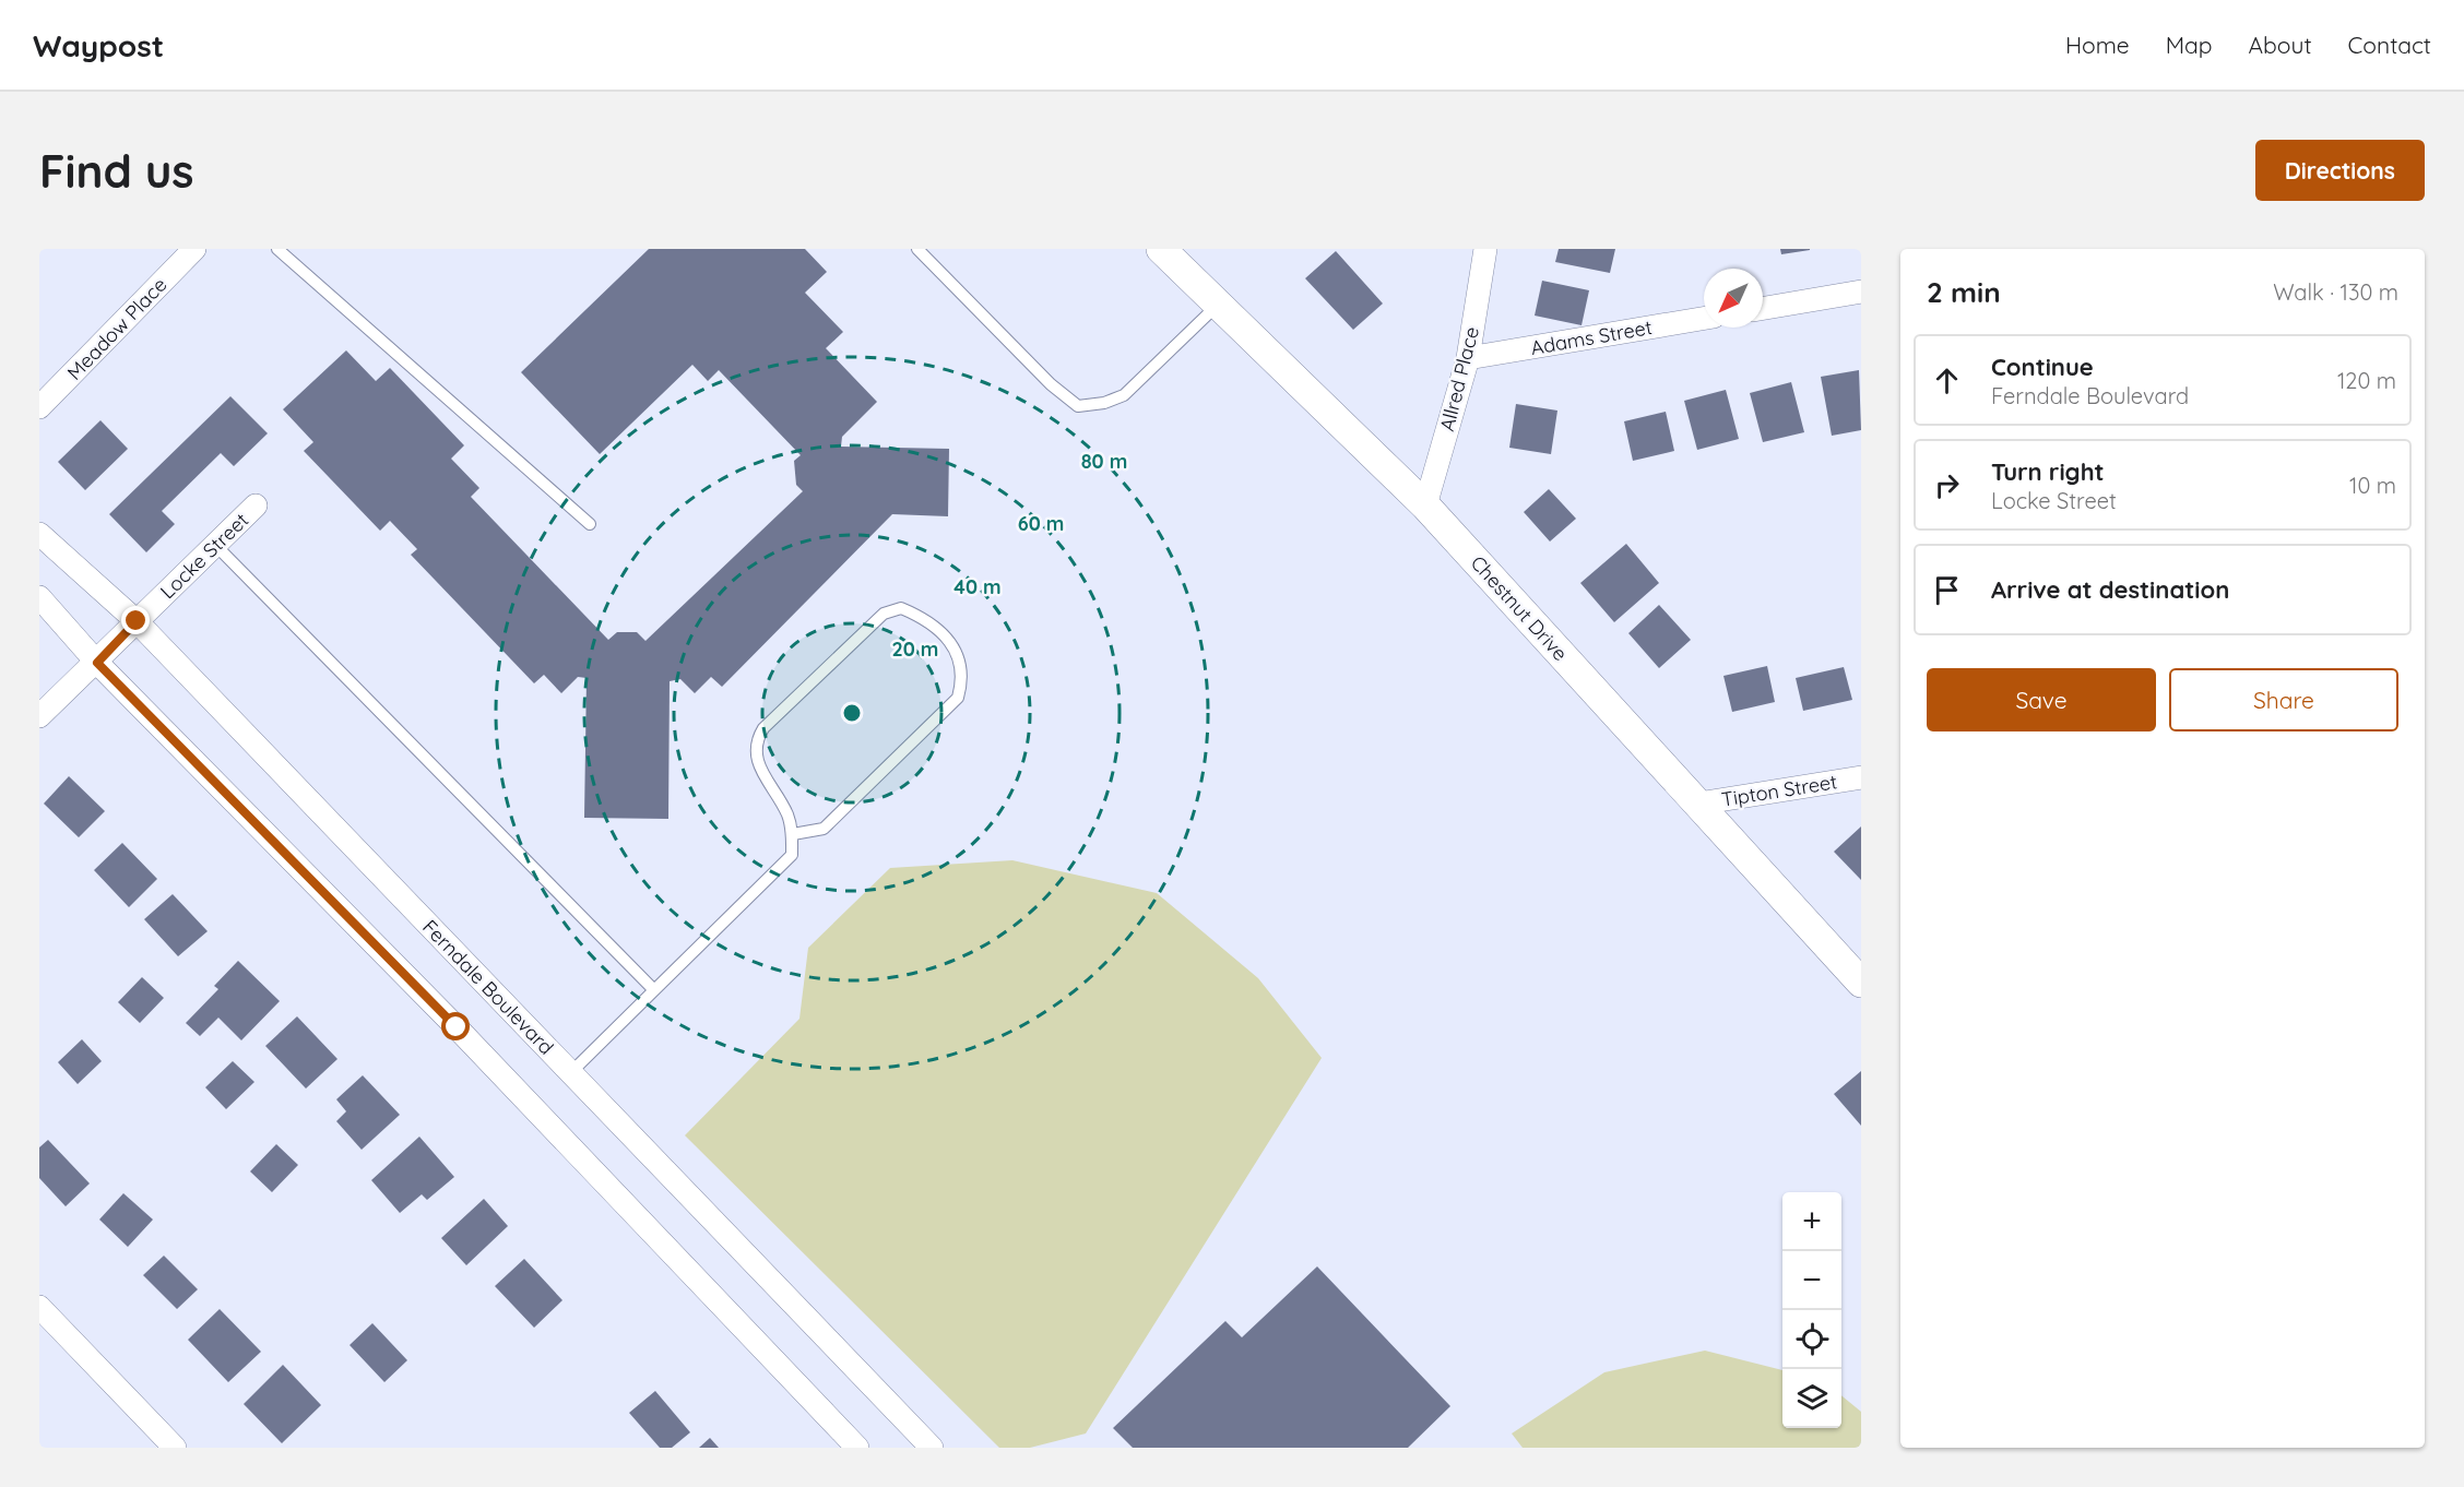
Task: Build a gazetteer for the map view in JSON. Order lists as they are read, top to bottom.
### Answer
{
  "streets": {
    "street": [
      "Meadow Place",
      "Adams Street",
      "Allred Place",
      "Locke Street",
      "Chestnut Drive",
      "Tipton Street",
      "Ferndale Boulevard"
    ]
  },
  "crossings": [
    ["Adams Street", "Allred Place"],
    ["Allred Place", "Chestnut Drive"],
    ["Locke Street", "Ferndale Boulevard"],
    ["Chestnut Drive", "Tipton Street"]
  ],
  "north": "bottom left",
  "page": {
    "header": "Waypost",
    "nav": [
      "Home",
      "Map",
      "About",
      "Contact"
    ],
    "buttons": [
      "Directions",
      ["Save", "Share"]
    ],
    "title": "Find us",
    "heading": ["2 min", "Walk · 130 m"],
    "list": [
      ["Continue", "Ferndale Boulevard", "120 m"],
      ["Turn right", "Locke Street", "10 m"],
      "Arrive at destination"
    ],
    "map_buttons": ["+", "−"]
  },
  "rings": [
    "80 m",
    "60 m",
    "40 m",
    "20 m"
  ]
}
